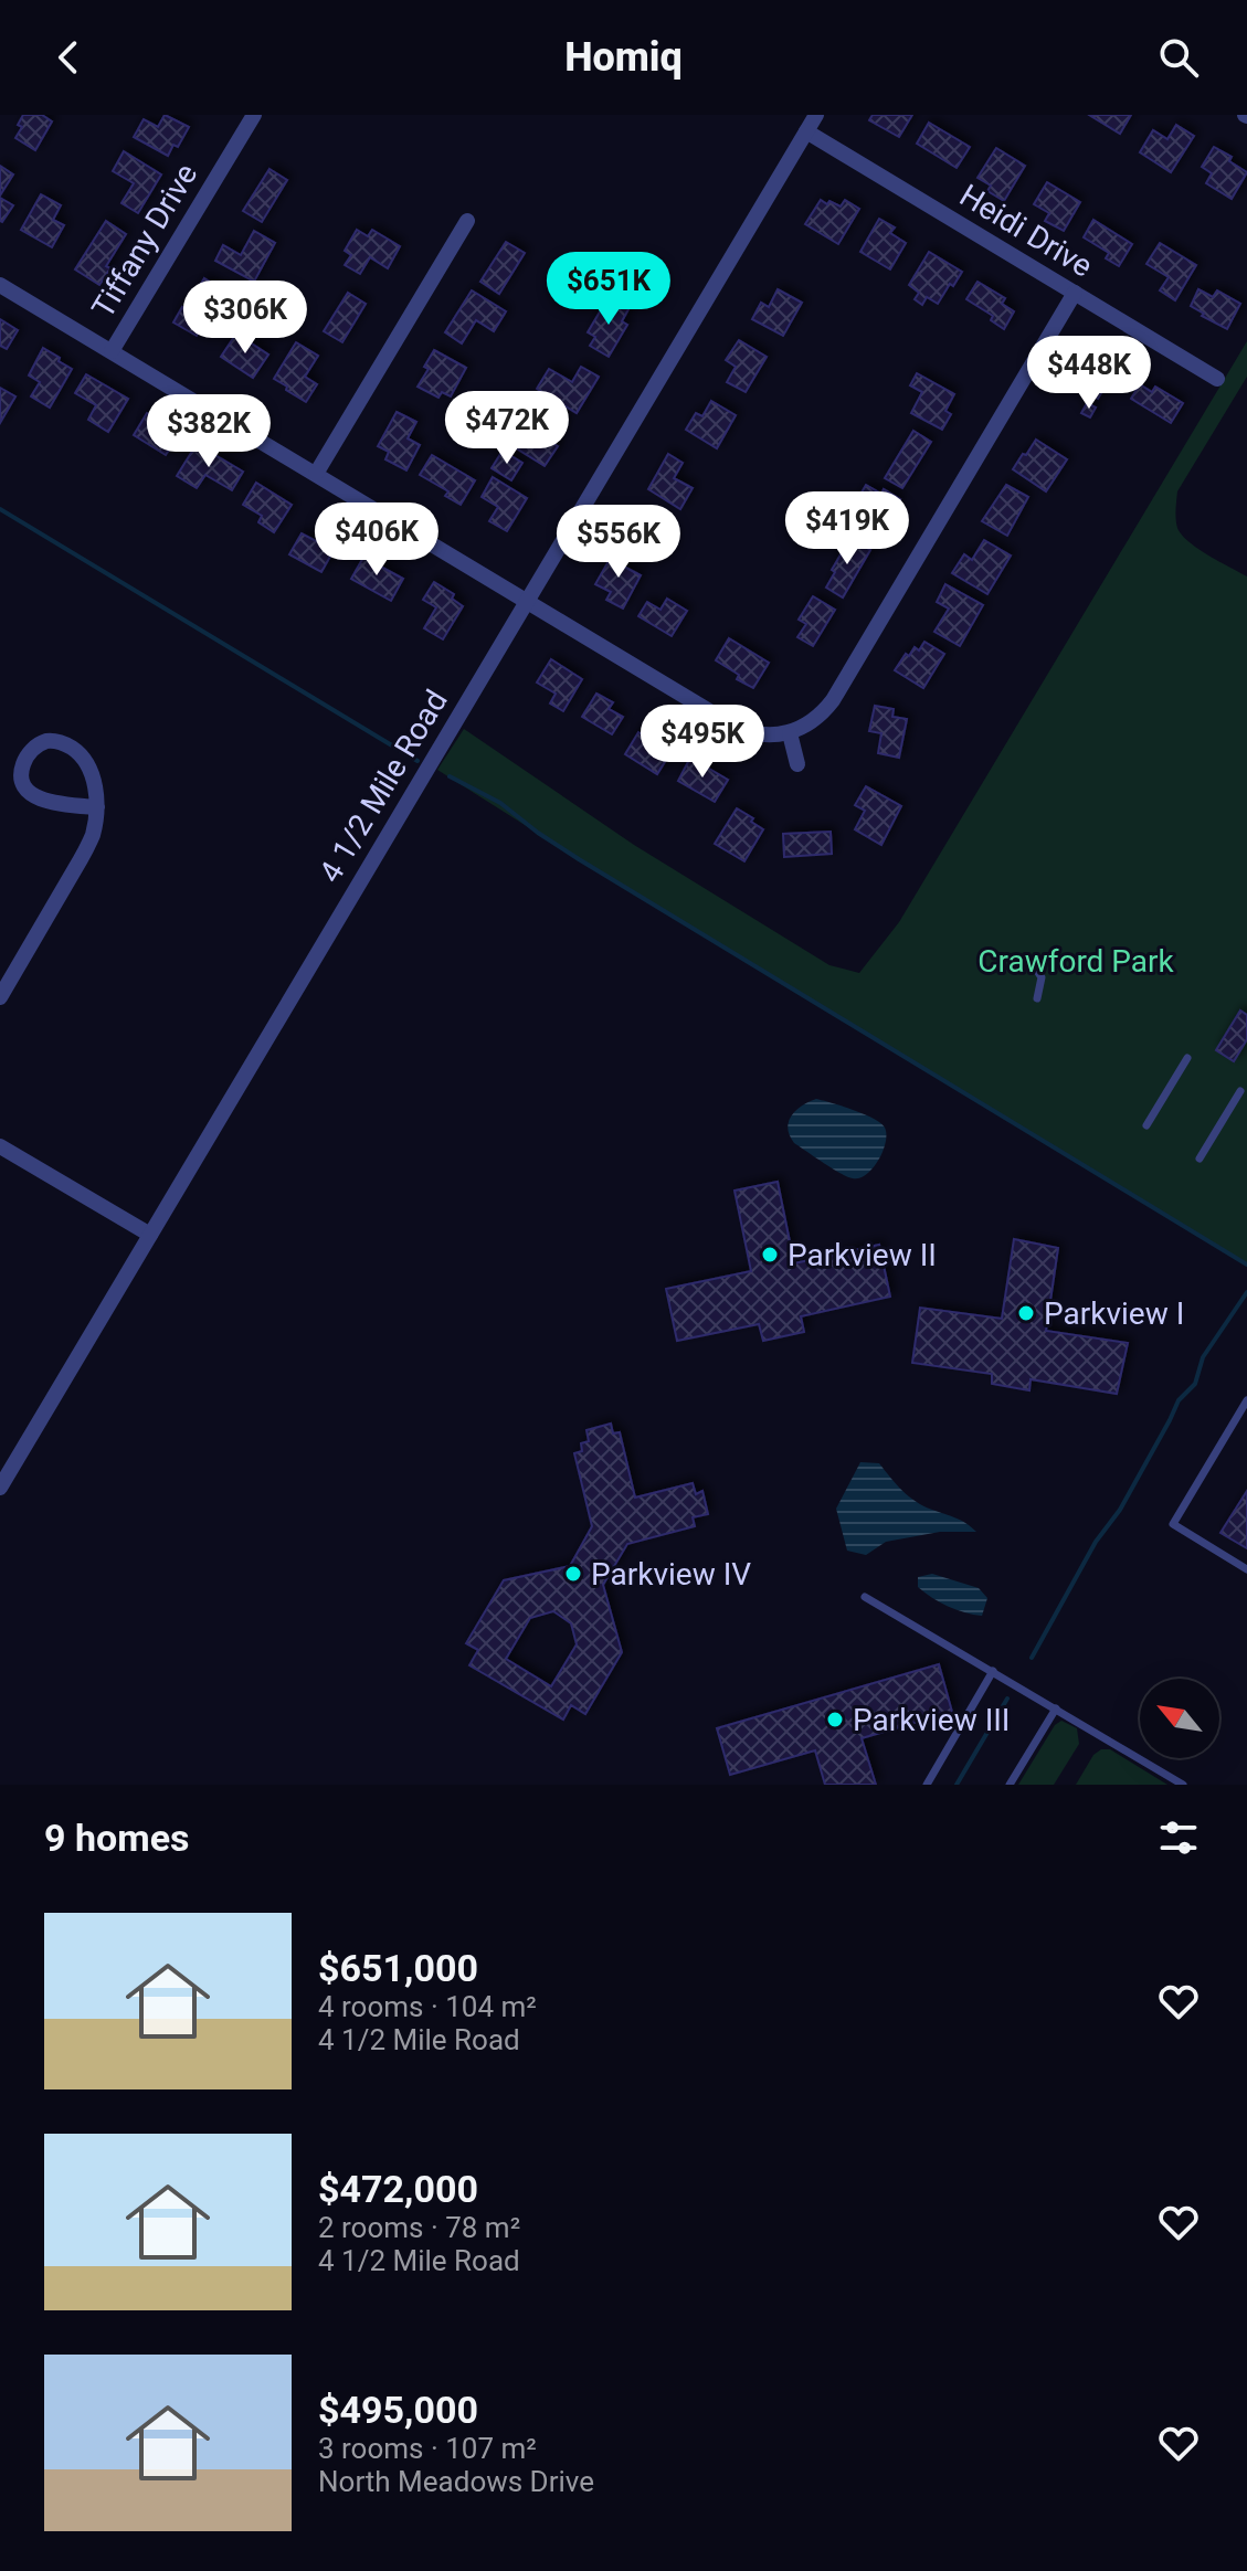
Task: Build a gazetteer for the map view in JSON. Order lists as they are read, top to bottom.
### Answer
{
  "streets": {
    "street": ["Heidi Drive", "Tiffany Drive", "4 1/2 Mile Road"]
  },
  "crossings": [
    ["Heidi Drive", "4 1/2 Mile Road"]
  ],
  "parks": ["Crawford Park"],
  "places": [
    "Parkview II",
    "Parkview I",
    "Parkview IV",
    "Parkview III"
  ],
  "north": "top left",
  "page": {
    "header": "Homiq",
    "price": [
      "$651K",
      "$306K",
      "$448K",
      "$472K",
      "$382K",
      "$419K",
      "$406K",
      "$556K",
      "$495K"
    ],
    "heading": "9 homes",
    "list": [
      {
        "name": "$651,000",
        "note": "4 rooms · 104 m² · 4 1/2 Mile Road"
      },
      {
        "name": "$472,000",
        "note": "2 rooms · 78 m² · 4 1/2 Mile Road"
      },
      {
        "name": "$495,000",
        "note": "3 rooms · 107 m² · North Meadows Drive"
      }
    ]
  }
}
